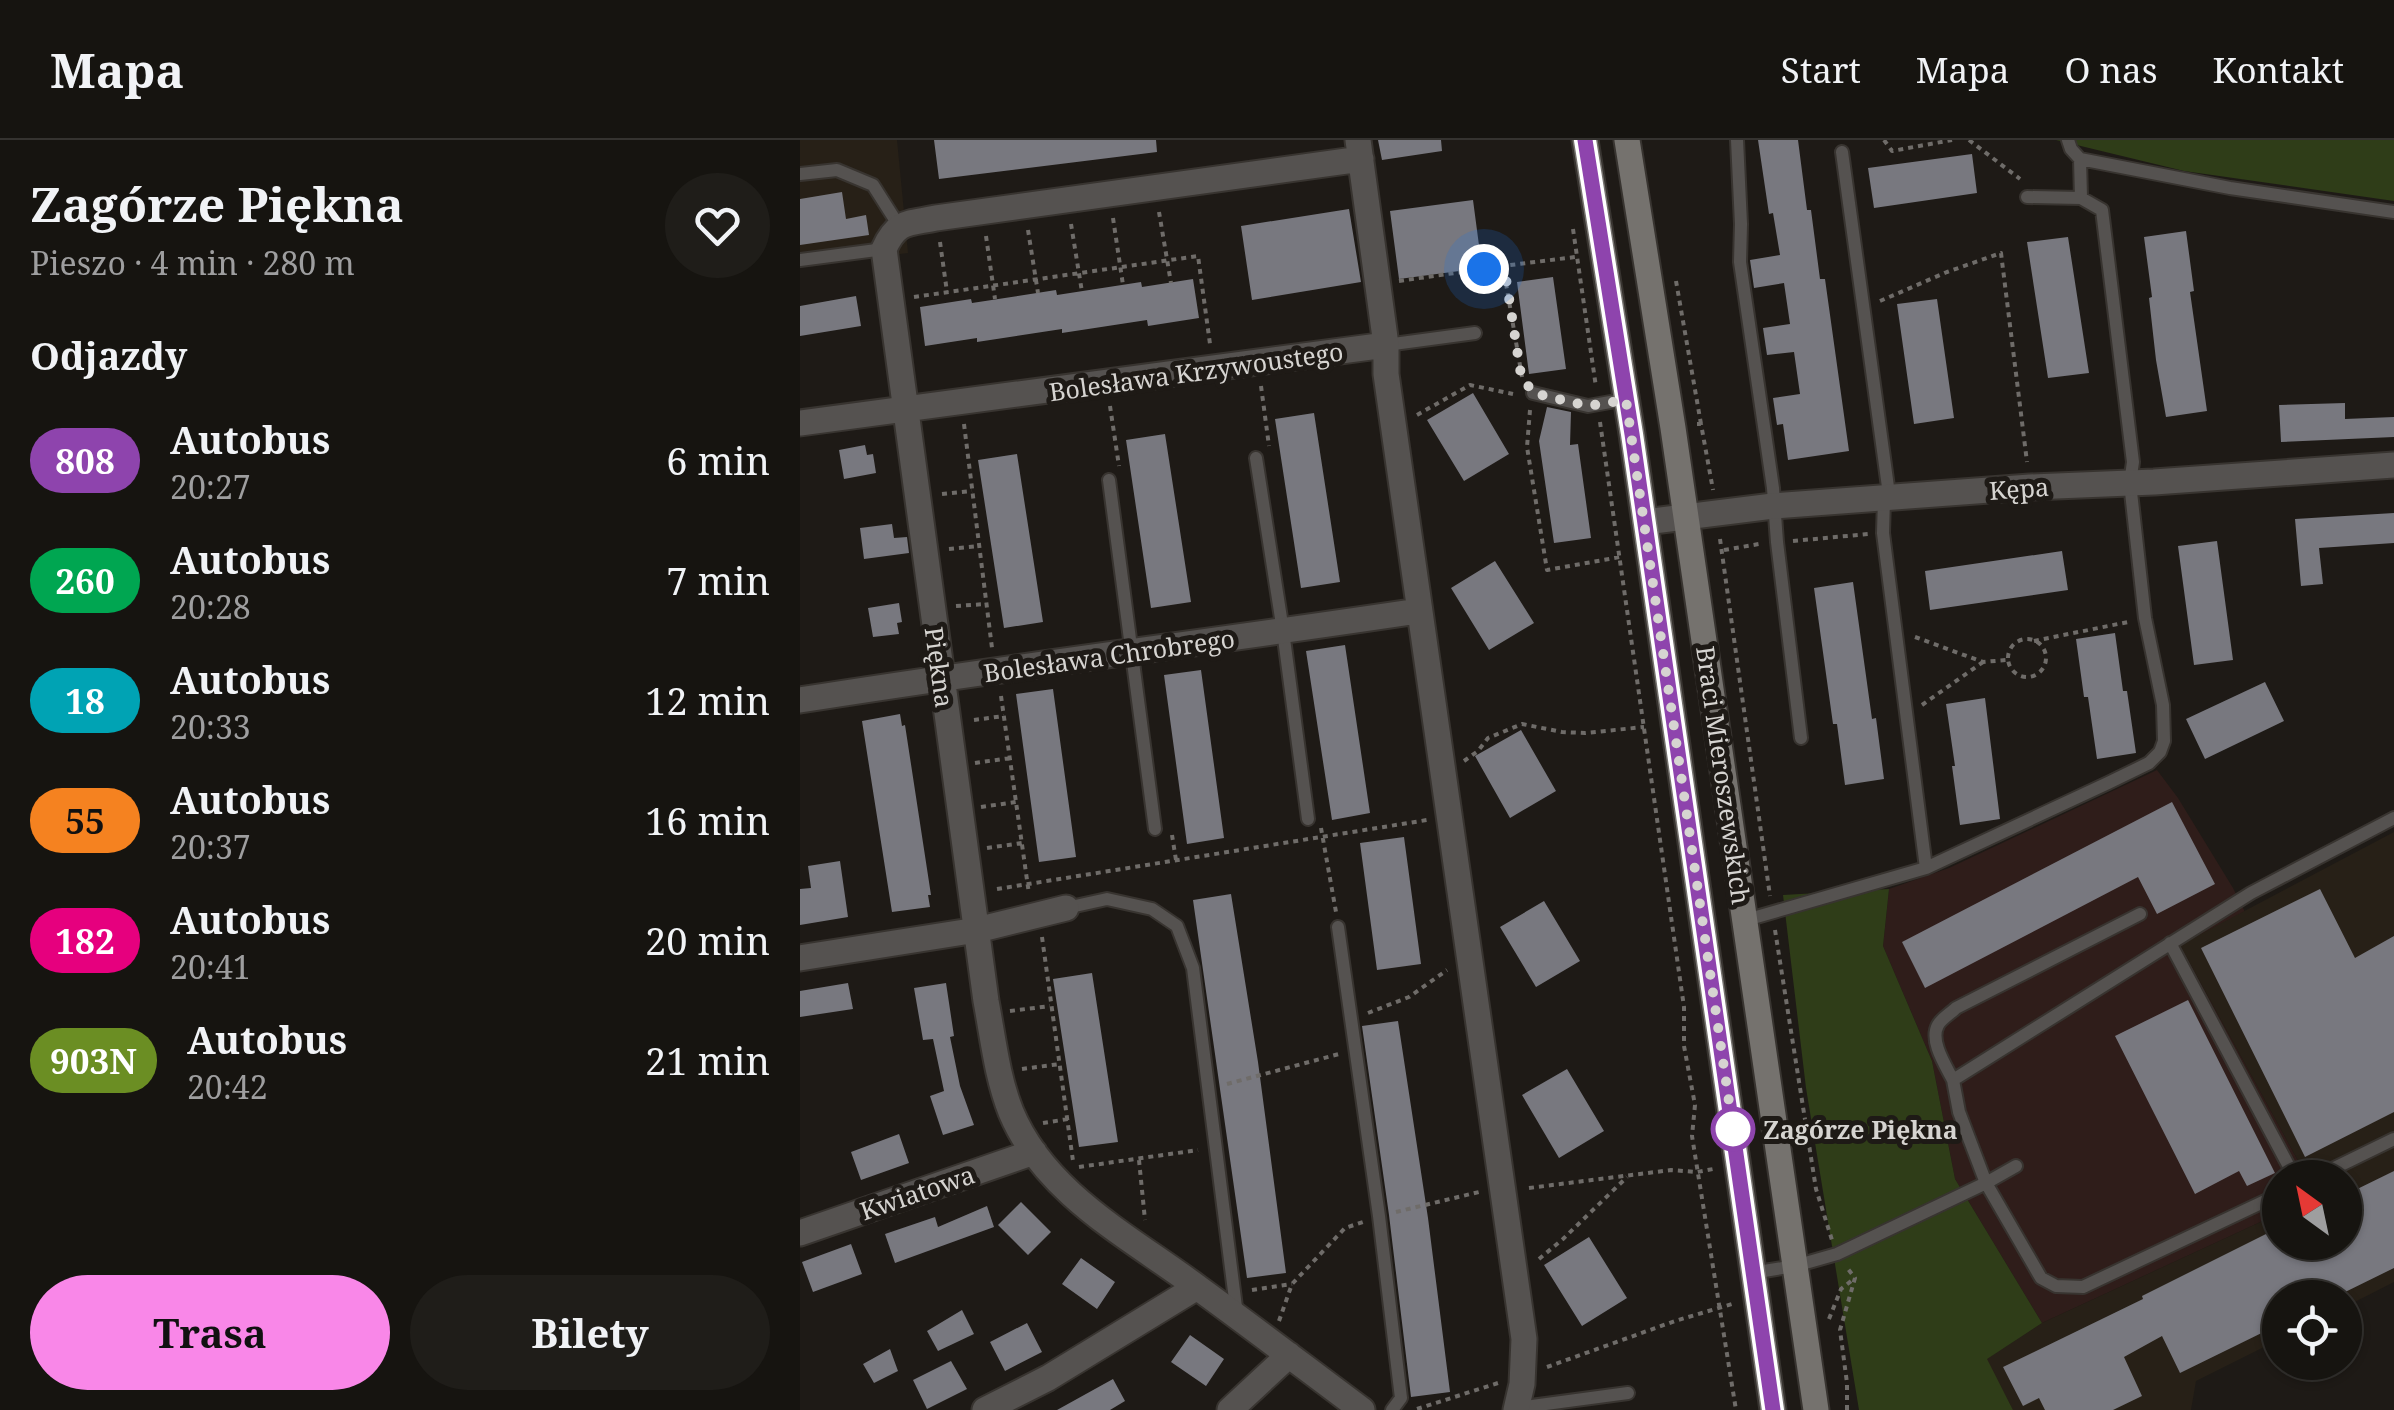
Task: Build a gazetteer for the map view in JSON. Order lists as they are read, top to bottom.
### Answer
{
  "streets": {
    "main road": ["Braci Mieroszewskich"],
    "street": [
      "Bolesława Krzywoustego",
      "Kępa",
      "Bolesława Chrobrego",
      "Piękna",
      "Kwiatowa"
    ]
  },
  "crossings": [
    ["Bolesława Krzywoustego", "Piękna"],
    ["Kępa", "Braci Mieroszewskich"],
    ["Bolesława Chrobrego", "Piękna"],
    ["Piękna", "Kwiatowa"]
  ],
  "places": ["Zagórze Piękna"],
  "lines": ["bus line 808"],
  "north": "top left",
  "page": {
    "header": "Mapa",
    "nav": [
      "Start",
      "Mapa",
      "O nas",
      "Kontakt"
    ],
    "heading": [
      ["Zagórze Piękna", "Pieszo · 4 min · 280 m"],
      "Odjazdy"
    ],
    "list": [
      {
        "mark": "808",
        "name": "Autobus",
        "note": "20:27",
        "value": "6 min"
      },
      {
        "mark": "260",
        "name": "Autobus",
        "note": "20:28",
        "value": "7 min"
      },
      {
        "mark": "18",
        "name": "Autobus",
        "note": "20:33",
        "value": "12 min"
      },
      {
        "mark": "55",
        "name": "Autobus",
        "note": "20:37",
        "value": "16 min"
      },
      {
        "mark": "182",
        "name": "Autobus",
        "note": "20:41",
        "value": "20 min"
      },
      {
        "mark": "903N",
        "name": "Autobus",
        "note": "20:42",
        "value": "21 min"
      }
    ],
    "buttons": ["Trasa", "Bilety"]
  }
}
